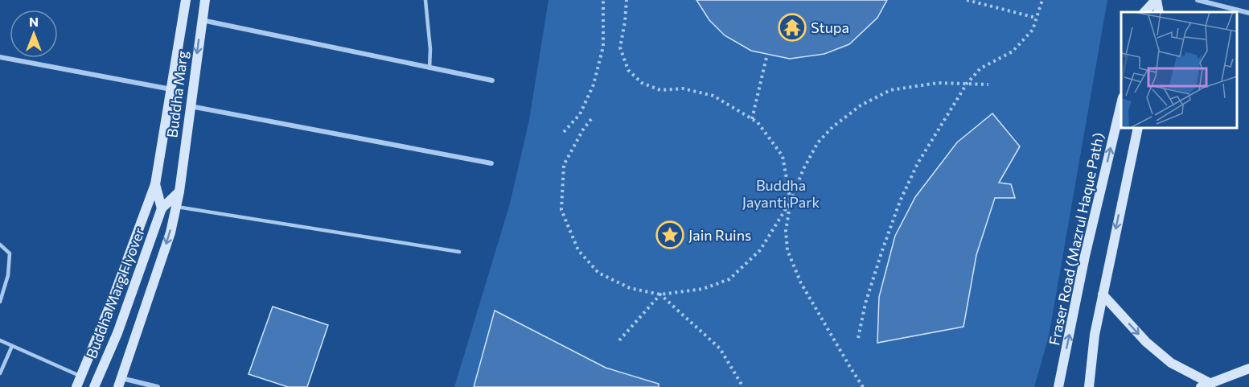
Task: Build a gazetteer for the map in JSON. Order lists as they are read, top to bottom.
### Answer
{
  "streets": {
    "main road": ["Buddha Marg", "Fraser Road (Mazrul Haque Path)", "Buddha Marg Flyover"]
  },
  "crossings": [
    ["Buddha Marg", "Buddha Marg Flyover"]
  ],
  "parks": ["Buddha Jayanti Park"],
  "places": {
    "temple": ["Stupa"],
    "place": ["Jain Ruins"]
  },
  "north": "top"
}
